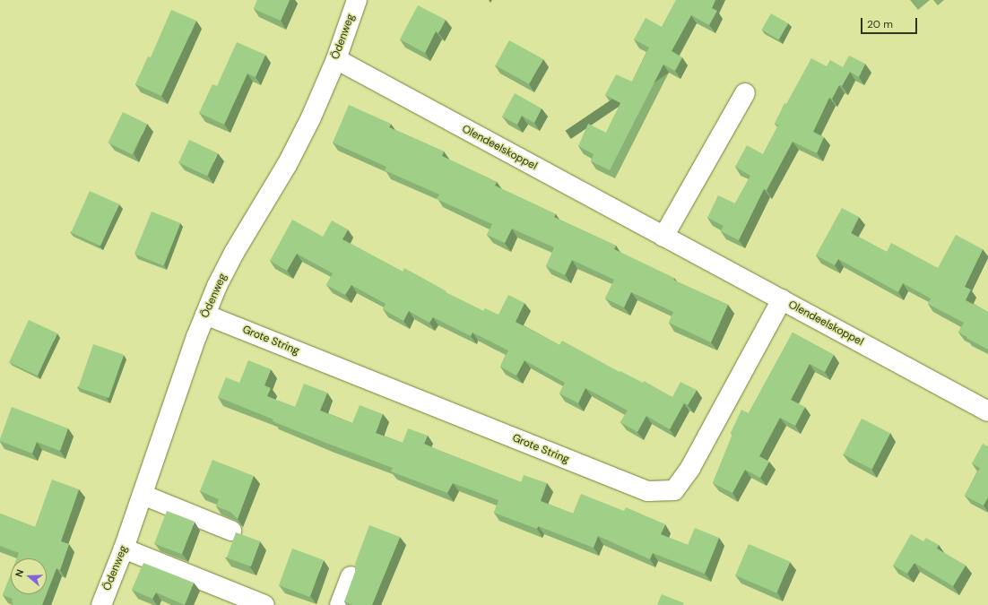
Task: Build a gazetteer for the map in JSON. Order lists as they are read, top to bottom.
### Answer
{
  "streets": {
    "street": ["Ödenweg", "Olendeelskoppel", "Grote String"]
  },
  "crossings": [
    ["Ödenweg", "Olendeelskoppel"],
    ["Ödenweg", "Grote String"],
    ["Olendeelskoppel", "Grote String"]
  ],
  "scale_bar": "20 m",
  "north": "left"
}
